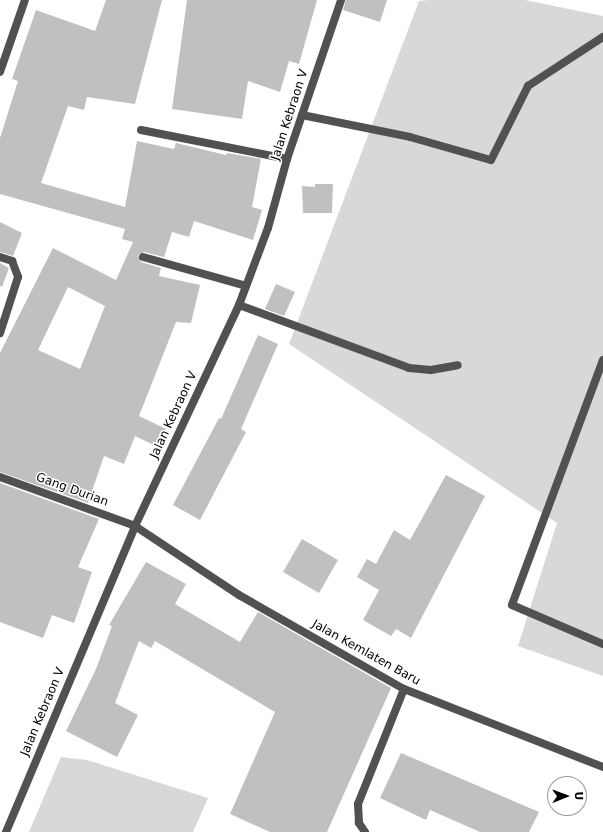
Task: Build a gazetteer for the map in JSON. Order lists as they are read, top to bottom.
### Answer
{
  "streets": {
    "street": ["Jalan Kebraon V", "Gang Durian", "Jalan Kemlaten Baru"]
  },
  "crossings": [
    ["Jalan Kebraon V", "Gang Durian"],
    ["Jalan Kebraon V", "Jalan Kemlaten Baru"],
    ["Gang Durian", "Jalan Kemlaten Baru"]
  ],
  "north": "right"
}
